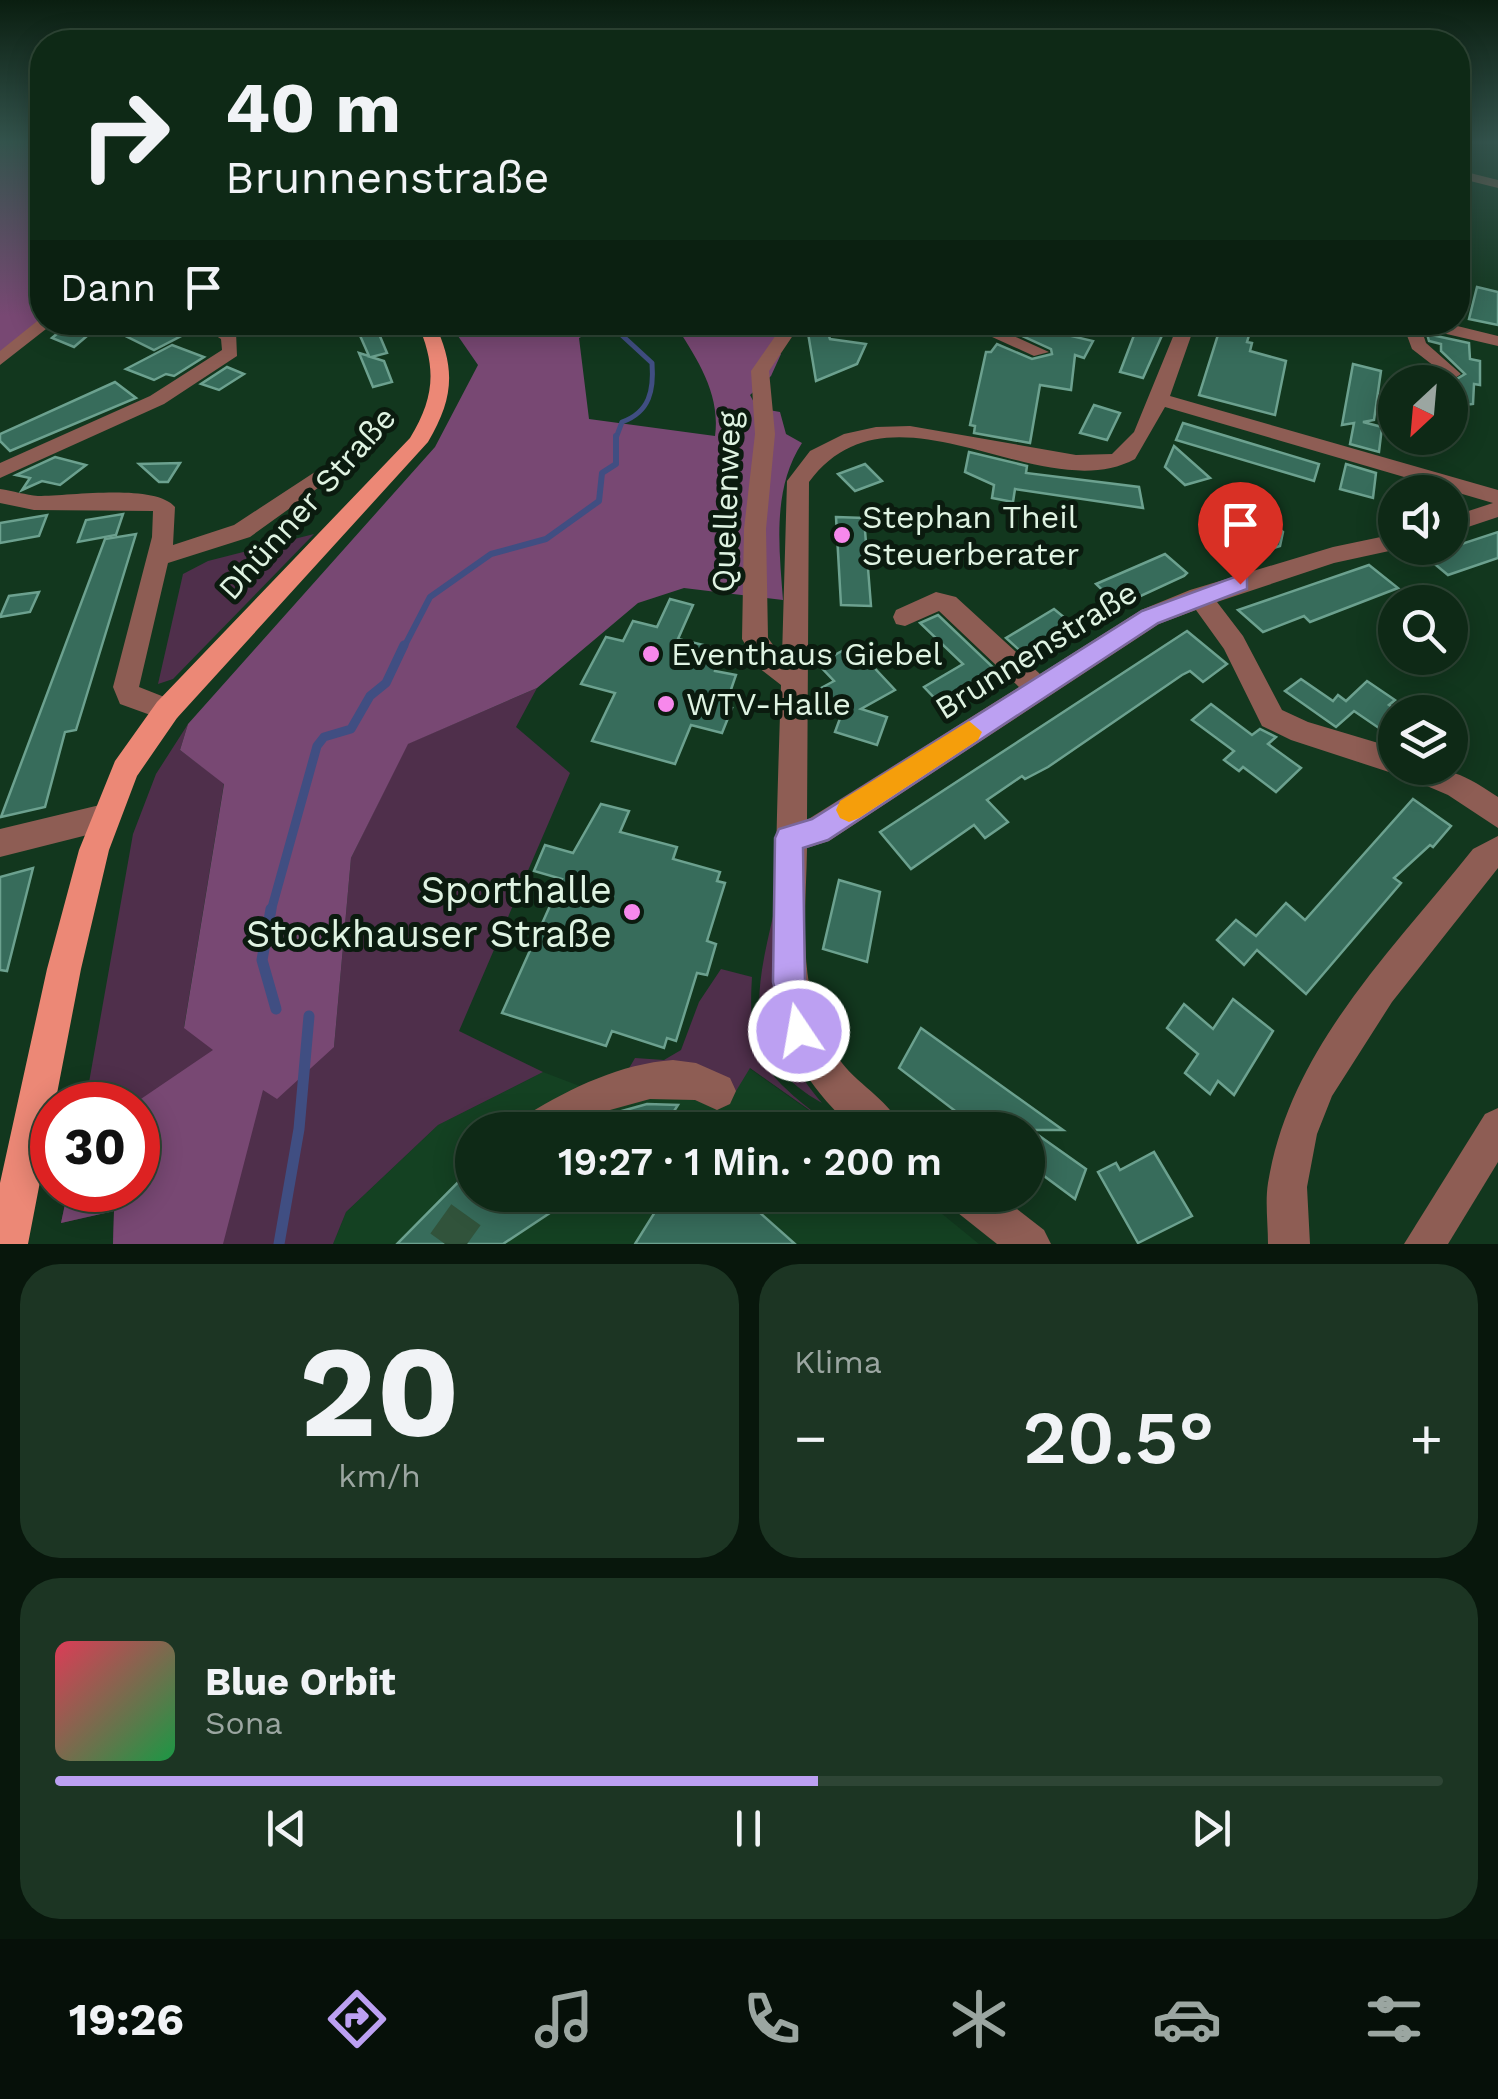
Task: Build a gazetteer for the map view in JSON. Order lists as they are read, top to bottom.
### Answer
{
  "streets": {
    "main road": ["Dhünner Straße"],
    "street": ["Quellenweg", "Brunnenstraße"]
  },
  "places": [
    "Stephan Theil Steuerberater",
    "Eventhaus Giebel",
    "WTV-Halle",
    "Sporthalle Stockhauser Straße"
  ],
  "north": "bottom left",
  "page": {
    "turn": ["40 m", "Brunnenstraße"],
    "then": "Dann",
    "limit": "30",
    "trip": "19:27 · 1 Min. · 200 m",
    "tile": [
      ["20", "km/h"],
      "Klima"
    ],
    "heat": ["−", "20.5°", "+"],
    "song": ["Blue Orbit", "Sona"],
    "tabs": "19:26"
  }
}
